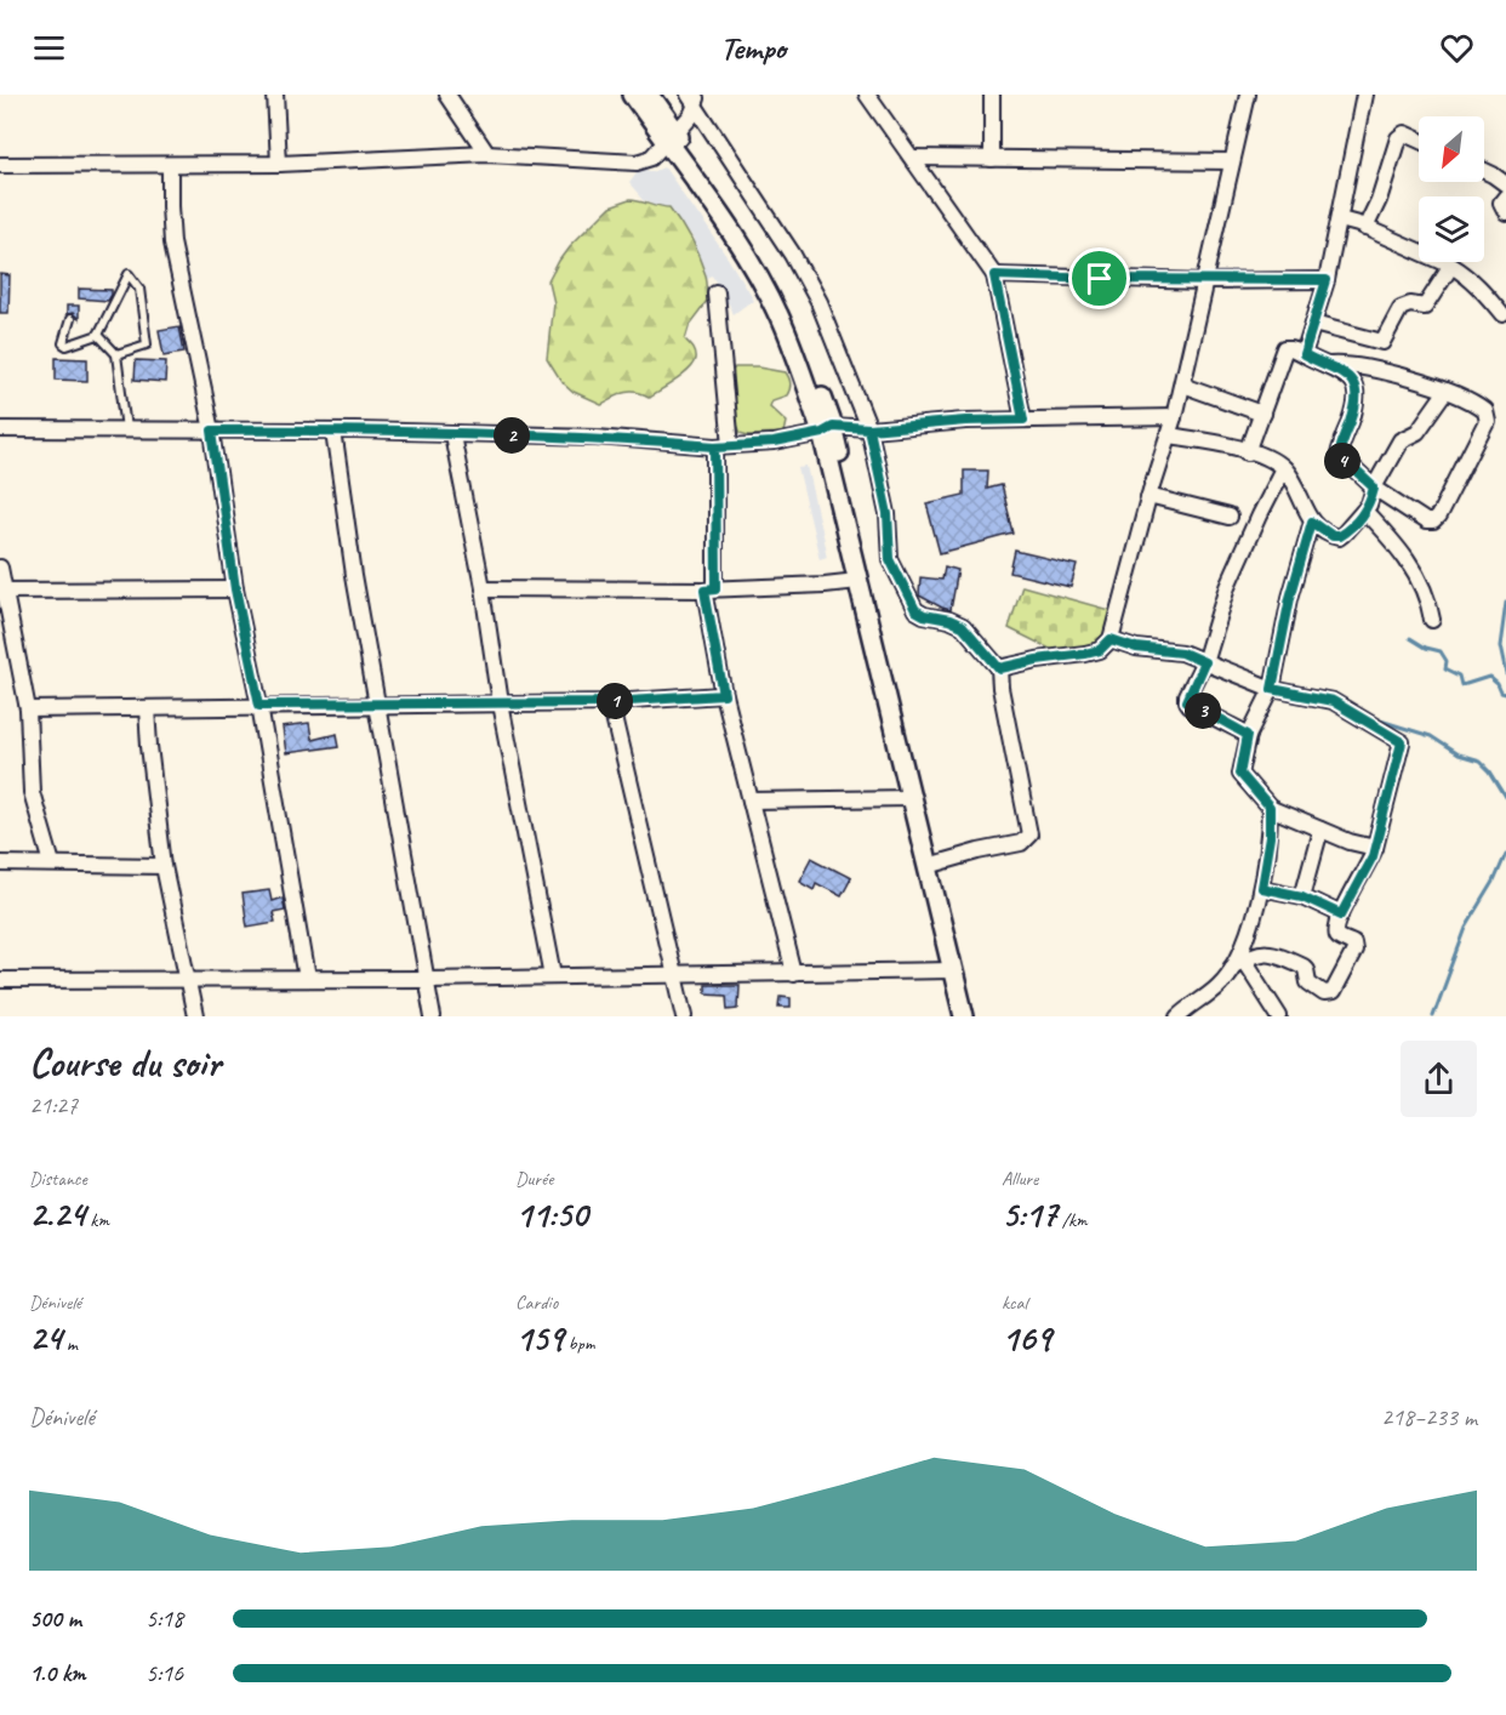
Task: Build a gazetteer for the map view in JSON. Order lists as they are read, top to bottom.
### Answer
{
  "north": "bottom left",
  "page": {
    "header": "Tempo",
    "pins": [
      "2",
      "4",
      "1",
      "3"
    ],
    "heading": ["Course du soir", "21:27"],
    "stats": [
      ["Distance", "2.24 km"],
      ["Durée", "11:50"],
      ["Allure", "5:17 /km"],
      ["Dénivelé", "24 m"],
      ["Cardio", "159 bpm"],
      ["kcal", "169"]
    ],
    "chart": ["Dénivelé", "218–233 m"],
    "list": [
      {
        "name": "500 m",
        "note": "5:18"
      },
      {
        "name": "1.0 km",
        "note": "5:16"
      }
    ]
  }
}
